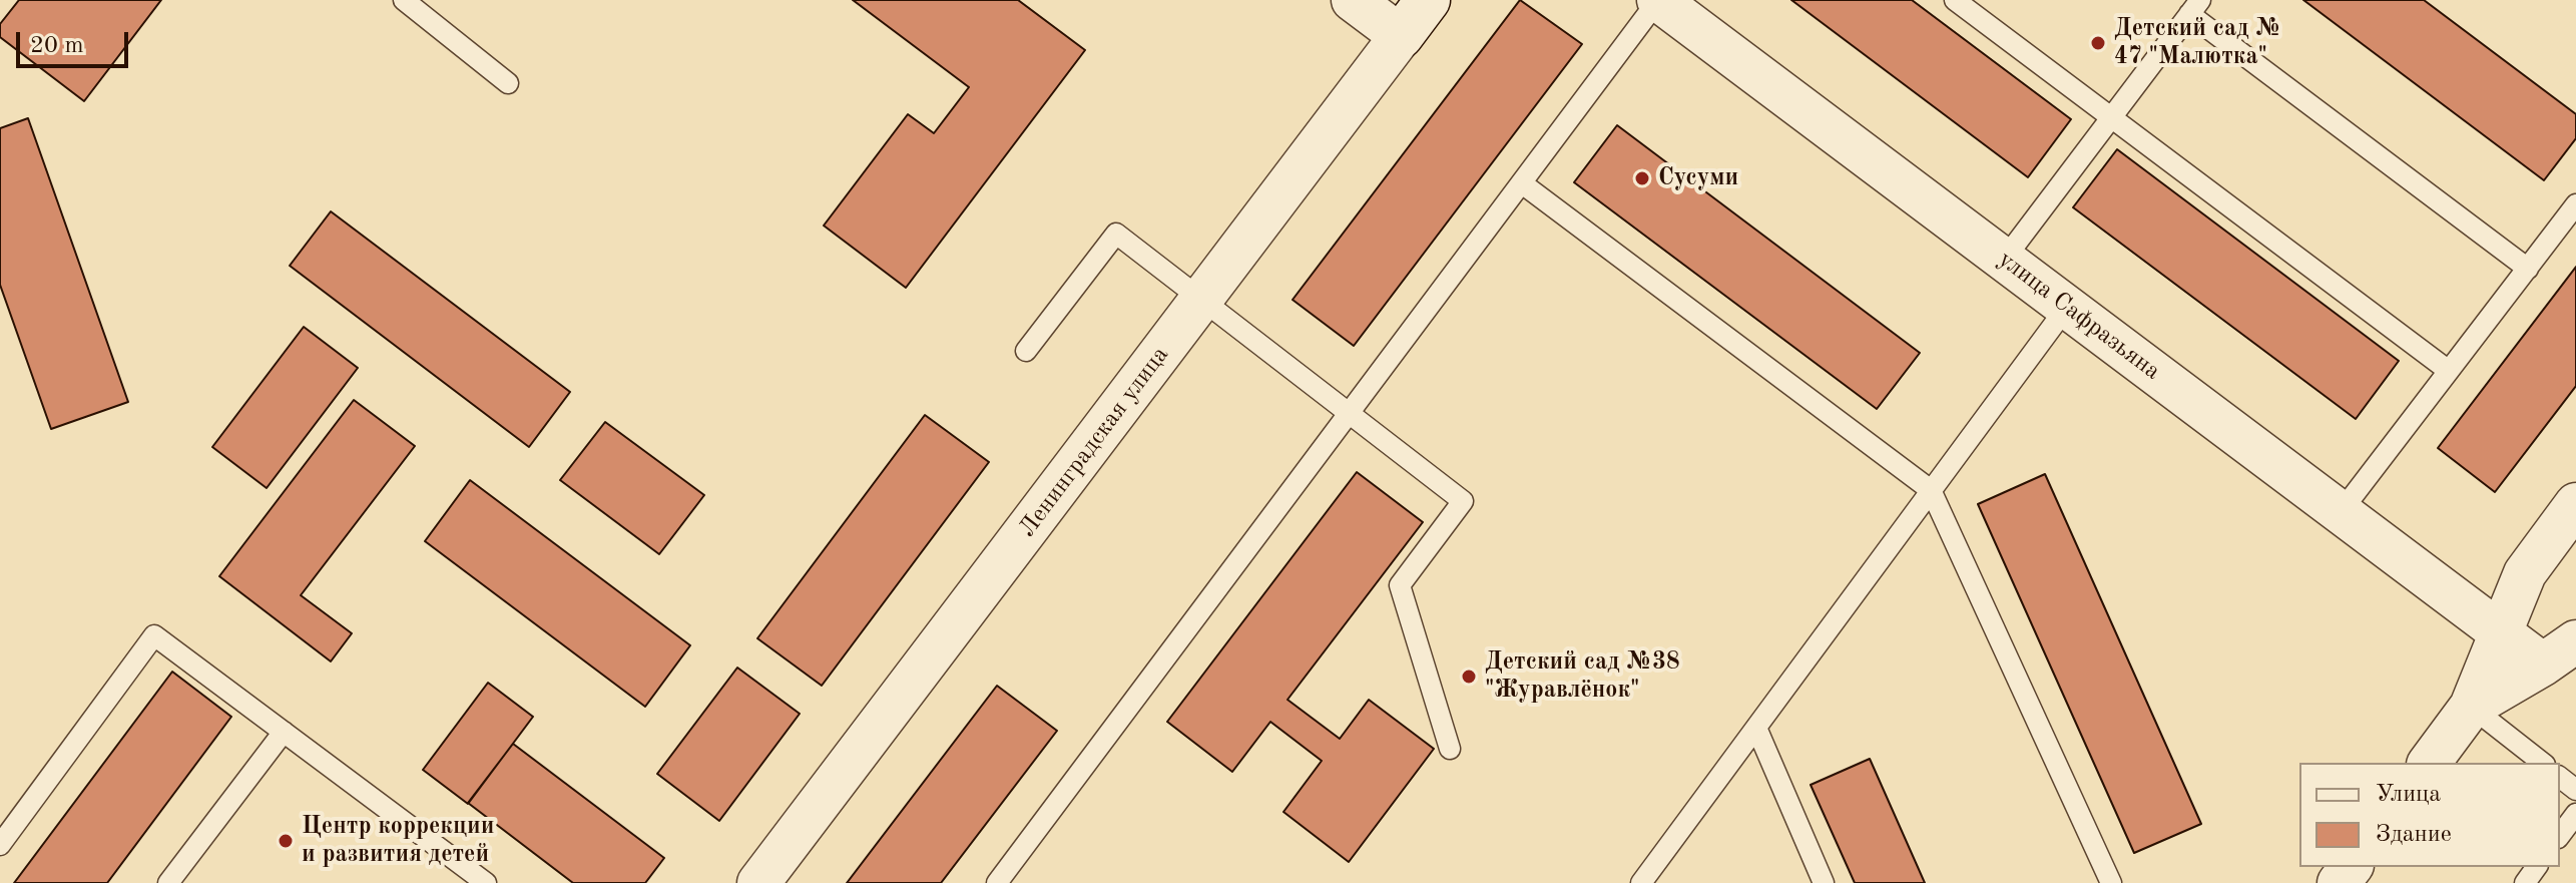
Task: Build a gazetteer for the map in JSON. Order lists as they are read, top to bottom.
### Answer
{
  "streets": {
    "street": ["улица Сафразьяна", "Ленинградская улица"]
  },
  "places": [
    "Детский сад № 47 \"Малютка\"",
    "Сусуми",
    "Детский сад №38 \"Журавлёнок\"",
    "Центр коррекции и развития детей"
  ],
  "legend": ["Улица", "Здание"],
  "scale_bar": "20 m"
}
